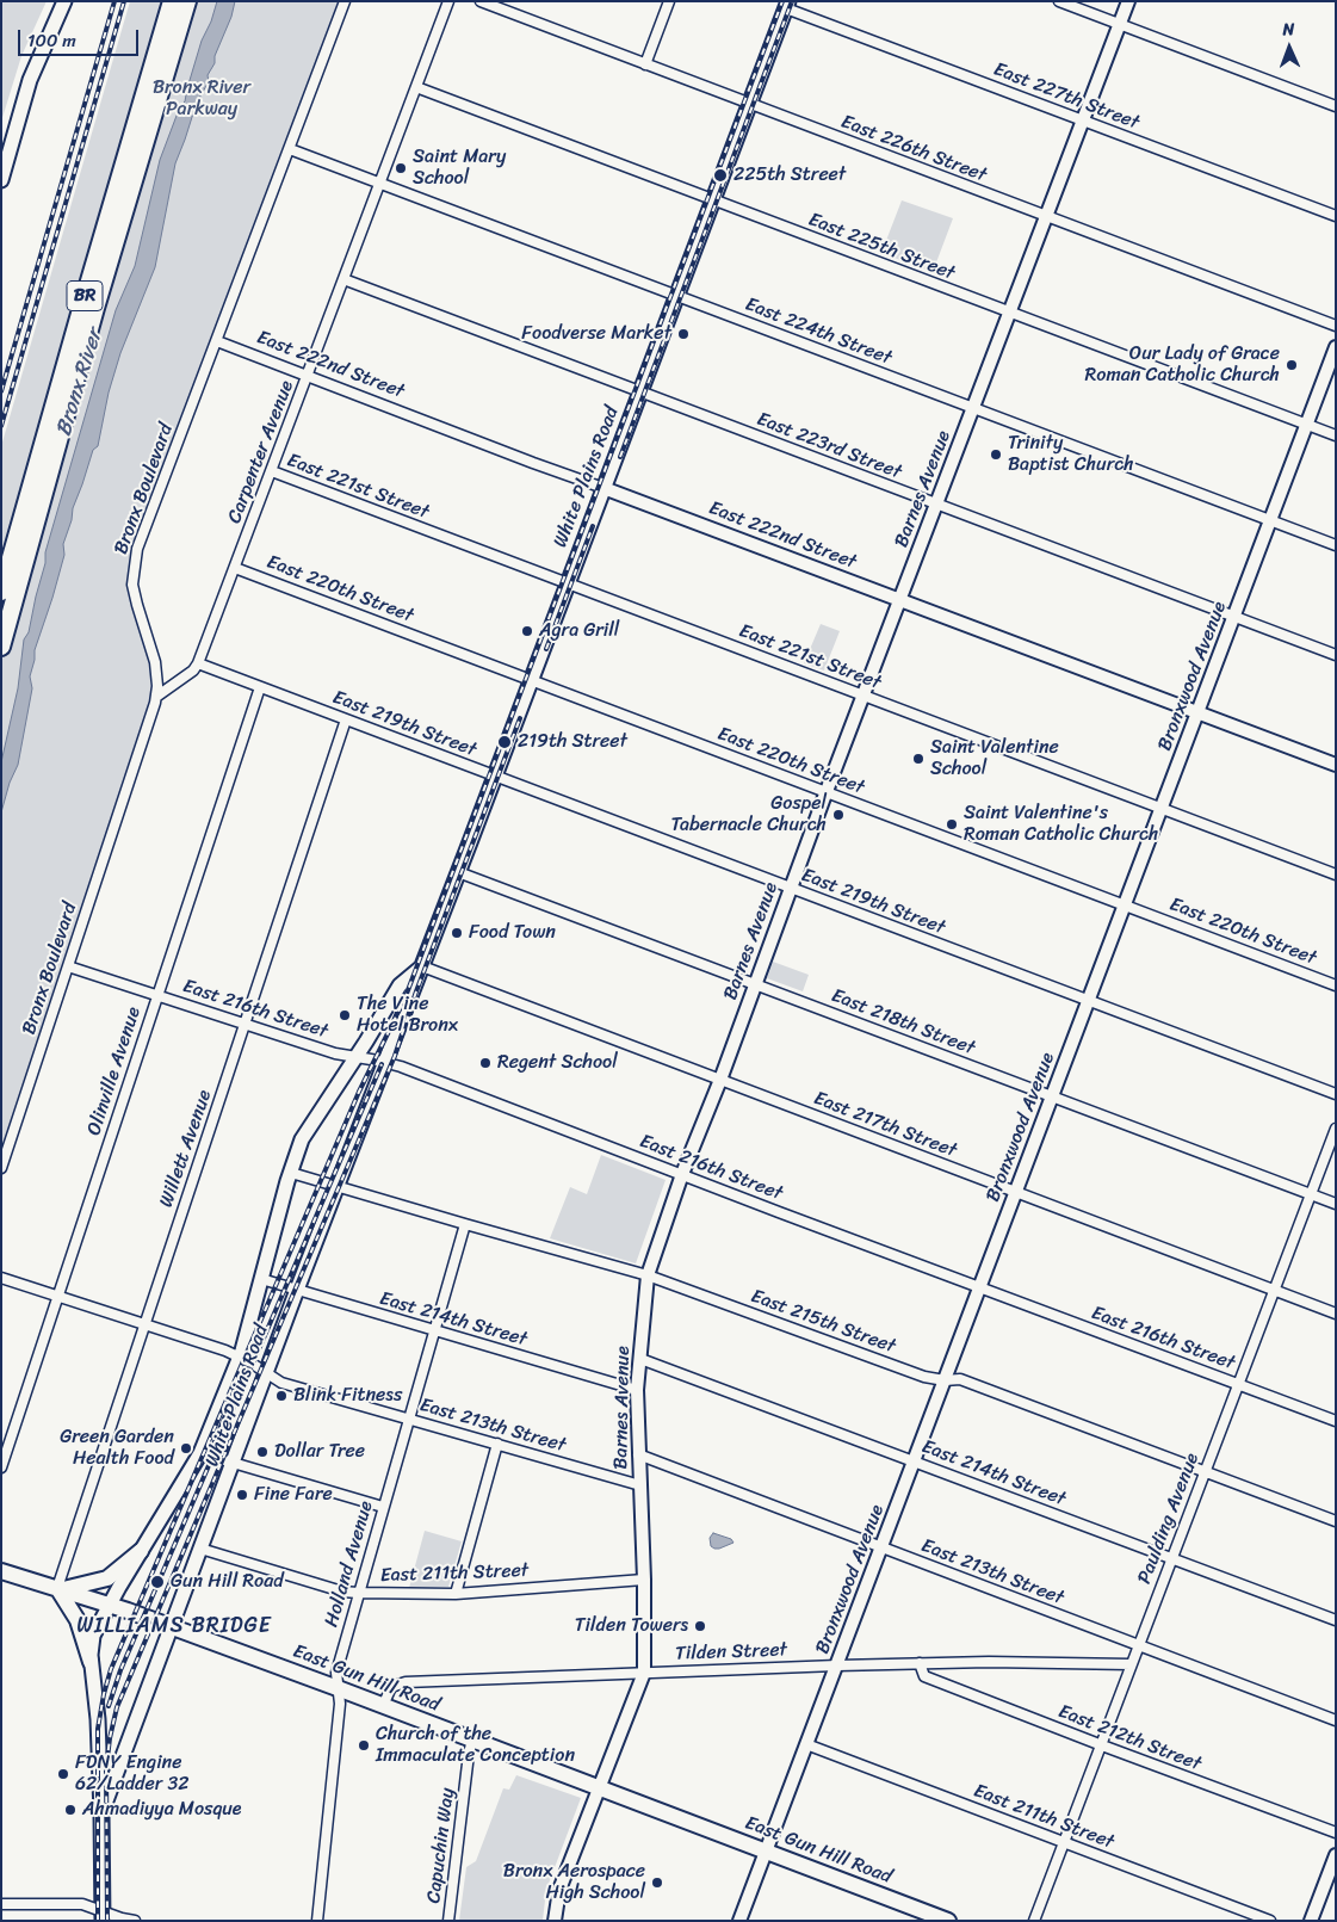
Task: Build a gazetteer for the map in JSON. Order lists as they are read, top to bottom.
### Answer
{
  "streets": {
    "highway": ["BR"],
    "main road": ["White Plains Road", "East Gun Hill Road"],
    "street": [
      "East 227th Street",
      "East 226th Street",
      "East 225th Street",
      "East 224th Street",
      "East 222nd Street",
      "East 223rd Street",
      "Carpenter Avenue",
      "East 221st Street",
      "Bronx Boulevard",
      "Barnes Avenue",
      "East 220th Street",
      "Bronxwood Avenue",
      "East 219th Street",
      "East 216th Street",
      "East 218th Street",
      "Olinville Avenue",
      "East 217th Street",
      "Willett Avenue",
      "East 214th Street",
      "East 215th Street",
      "East 213th Street",
      "Paulding Avenue",
      "Holland Avenue",
      "East 211th Street",
      "Tilden Street",
      "East 212th Street",
      "Capuchin Way"
    ]
  },
  "crossings": [
    ["East 227th Street", "White Plains Road"],
    ["East 227th Street", "Barnes Avenue"],
    ["East 226th Street", "White Plains Road"],
    ["East 226th Street", "Barnes Avenue"],
    ["East 225th Street", "Carpenter Avenue"],
    ["East 225th Street", "White Plains Road"],
    ["East 225th Street", "Barnes Avenue"],
    ["East 225th Street", "Bronxwood Avenue"],
    ["East 224th Street", "Carpenter Avenue"],
    ["East 224th Street", "White Plains Road"],
    ["East 224th Street", "Bronx Boulevard"],
    ["East 224th Street", "Barnes Avenue"],
    ["East 224th Street", "Bronxwood Avenue"],
    ["East 222nd Street", "Carpenter Avenue"],
    ["East 222nd Street", "White Plains Road"],
    ["East 222nd Street", "Bronx Boulevard"],
    ["East 222nd Street", "Barnes Avenue"],
    ["East 222nd Street", "Bronxwood Avenue"],
    ["East 223rd Street", "Carpenter Avenue"],
    ["East 223rd Street", "White Plains Road"],
    ["East 223rd Street", "Barnes Avenue"],
    ["East 223rd Street", "Bronxwood Avenue"],
    ["Carpenter Avenue", "East 221st Street"],
    ["Carpenter Avenue", "Bronx Boulevard"],
    ["Carpenter Avenue", "East 220th Street"],
    ["Carpenter Avenue", "East 219th Street"],
    ["White Plains Road", "East 221st Street"],
    ["White Plains Road", "East 220th Street"],
    ["White Plains Road", "East 219th Street"],
    ["White Plains Road", "East 216th Street"],
    ["White Plains Road", "East 218th Street"],
    ["White Plains Road", "East 217th Street"],
    ["White Plains Road", "East 214th Street"],
    ["White Plains Road", "East 215th Street"],
    ["White Plains Road", "East 213th Street"],
    ["White Plains Road", "East 211th Street"],
    ["White Plains Road", "East Gun Hill Road"],
    ["East 221st Street", "Barnes Avenue"],
    ["East 221st Street", "Bronxwood Avenue"],
    ["Bronx Boulevard", "East 216th Street"],
    ["Barnes Avenue", "East 220th Street"],
    ["Barnes Avenue", "East 219th Street"],
    ["Barnes Avenue", "East 216th Street"],
    ["Barnes Avenue", "East 218th Street"],
    ["Barnes Avenue", "East 217th Street"],
    ["Barnes Avenue", "East 214th Street"],
    ["Barnes Avenue", "East 215th Street"],
    ["Barnes Avenue", "East 213th Street"],
    ["Barnes Avenue", "East 211th Street"],
    ["Barnes Avenue", "Tilden Street"],
    ["Barnes Avenue", "East Gun Hill Road"],
    ["East 220th Street", "Bronxwood Avenue"],
    ["Bronxwood Avenue", "East 219th Street"],
    ["Bronxwood Avenue", "East 216th Street"],
    ["Bronxwood Avenue", "East 218th Street"],
    ["Bronxwood Avenue", "East 217th Street"],
    ["Bronxwood Avenue", "East 214th Street"],
    ["Bronxwood Avenue", "East 215th Street"],
    ["Bronxwood Avenue", "East 213th Street"],
    ["Bronxwood Avenue", "East 211th Street"],
    ["Bronxwood Avenue", "Tilden Street"],
    ["Bronxwood Avenue", "East Gun Hill Road"],
    ["East 219th Street", "Olinville Avenue"],
    ["East 219th Street", "Willett Avenue"],
    ["East 216th Street", "Olinville Avenue"],
    ["East 216th Street", "Willett Avenue"],
    ["East 216th Street", "Paulding Avenue"],
    ["East 218th Street", "Paulding Avenue"],
    ["Olinville Avenue", "East 213th Street"],
    ["East 217th Street", "Paulding Avenue"],
    ["Willett Avenue", "East 213th Street"],
    ["Willett Avenue", "East Gun Hill Road"],
    ["East 214th Street", "Paulding Avenue"],
    ["East 214th Street", "Holland Avenue"],
    ["East 215th Street", "Paulding Avenue"],
    ["East 215th Street", "Holland Avenue"],
    ["East 213th Street", "Paulding Avenue"],
    ["East 213th Street", "Holland Avenue"],
    ["Paulding Avenue", "East 211th Street"],
    ["Paulding Avenue", "Tilden Street"],
    ["Paulding Avenue", "East 212th Street"],
    ["Holland Avenue", "East 211th Street"],
    ["Holland Avenue", "East Gun Hill Road"],
    ["Tilden Street", "East Gun Hill Road"],
    ["Tilden Street", "East 212th Street"],
    ["East Gun Hill Road", "Capuchin Way"]
  ],
  "districts": ["WILLIAMS BRIDGE"],
  "water": ["Bronx River"],
  "parks": ["Bronx River Parkway"],
  "places": [
    "Saint Mary School",
    "225th Street",
    "Foodverse Market",
    "Our Lady of Grace Roman Catholic Church",
    "Trinity Baptist Church",
    "Agra Grill",
    "219th Street",
    "Saint Valentine School",
    "Gospel Tabernacle Church",
    "Saint Valentine's Roman Catholic Church",
    "Food Town",
    "The Vine Hotel Bronx",
    "Regent School",
    "Blink Fitness",
    "Green Garden Health Food",
    "Dollar Tree",
    "Fine Fare",
    "Gun Hill Road",
    "Tilden Towers",
    "Church of the Immaculate Conception",
    "FDNY Engine 62/Ladder 32",
    "Ahmadiyya Mosque",
    "Bronx Aerospace High School"
  ],
  "scale_bar": "100 m",
  "north": "top"
}
